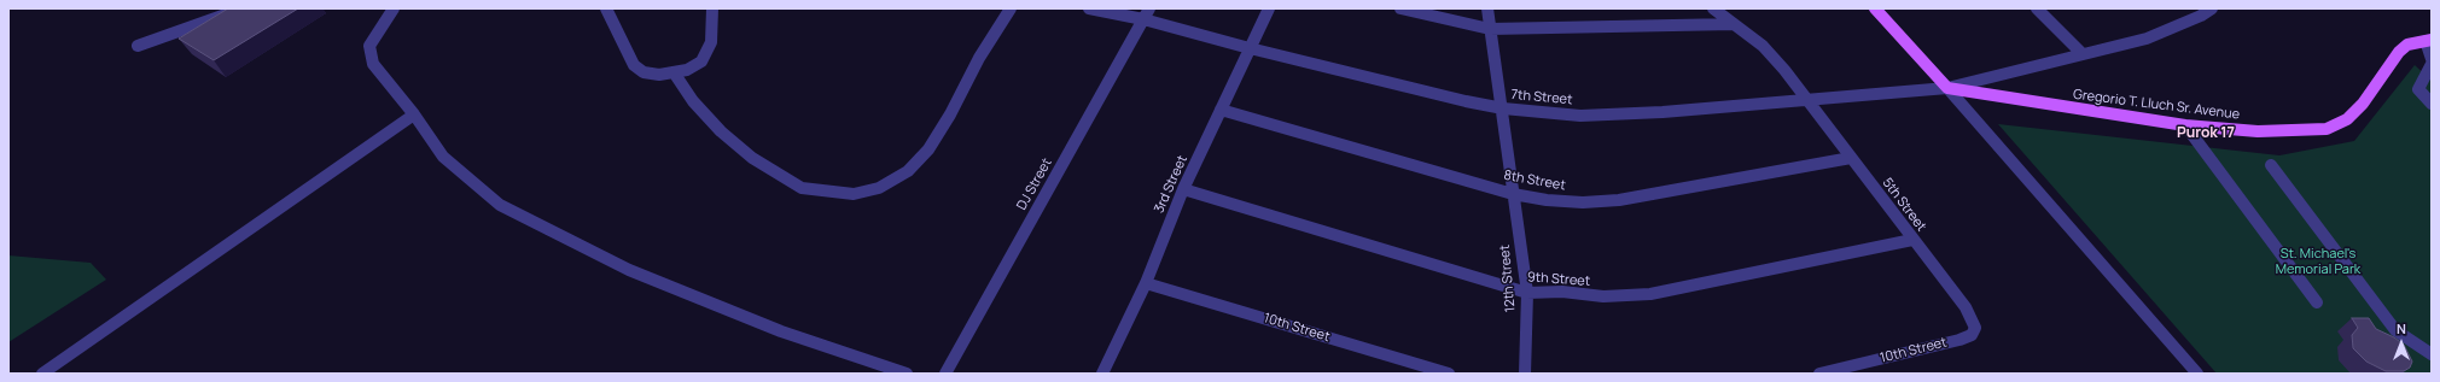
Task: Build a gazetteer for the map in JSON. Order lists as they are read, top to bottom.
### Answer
{
  "streets": {
    "main road": ["Gregorio T. Lluch Sr. Avenue"],
    "street": [
      "7th Street",
      "8th Street",
      "DJ Street",
      "3rd Street",
      "5th Street",
      "12th Street",
      "9th Street",
      "10th Street"
    ]
  },
  "crossings": [
    ["7th Street", "Gregorio T. Lluch Sr. Avenue"],
    ["7th Street", "DJ Street"],
    ["7th Street", "3rd Street"],
    ["7th Street", "5th Street"],
    ["7th Street", "12th Street"],
    ["8th Street", "3rd Street"],
    ["8th Street", "5th Street"],
    ["8th Street", "12th Street"],
    ["3rd Street", "9th Street"],
    ["3rd Street", "10th Street"],
    ["5th Street", "9th Street"],
    ["5th Street", "10th Street"],
    ["12th Street", "9th Street"]
  ],
  "districts": ["Purok 17"],
  "parks": ["St. Michael's Memorial Park"],
  "north": "top"
}
